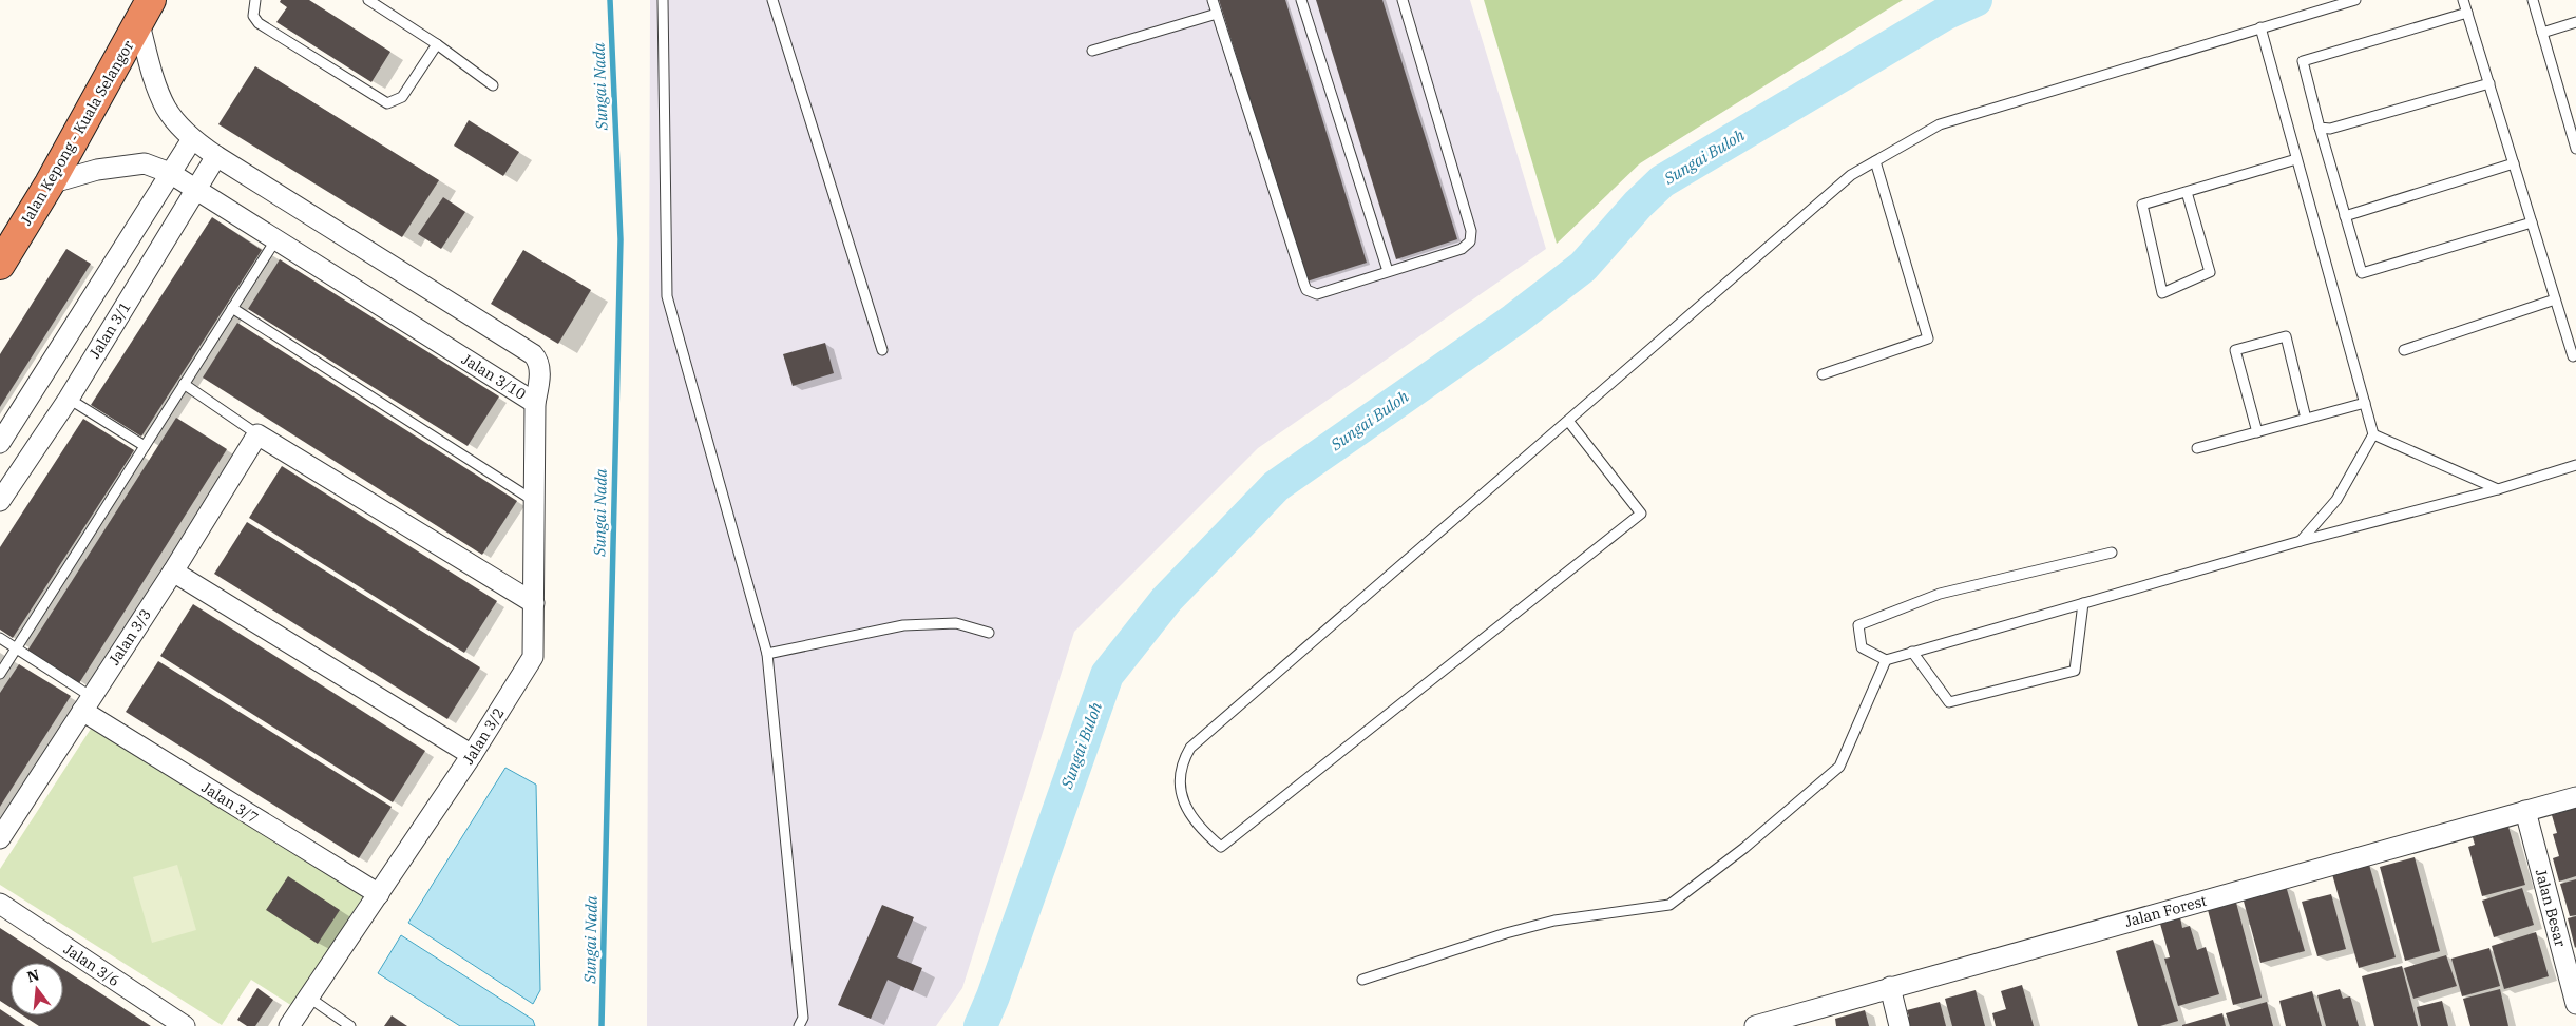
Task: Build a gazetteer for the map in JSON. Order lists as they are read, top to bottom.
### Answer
{
  "streets": {
    "highway": ["Jalan Kepong - Kuala Selangor"],
    "street": [
      "Jalan 3/1",
      "Jalan 3/10",
      "Jalan 3/3",
      "Jalan 3/2",
      "Jalan 3/7",
      "Jalan Besar",
      "Jalan Forest",
      "Jalan 3/6"
    ]
  },
  "crossings": [
    ["Jalan Kepong - Kuala Selangor", "Jalan 3/10"],
    ["Jalan 3/1", "Jalan 3/10"],
    ["Jalan 3/10", "Jalan 3/2"],
    ["Jalan 3/3", "Jalan 3/7"],
    ["Jalan 3/2", "Jalan 3/7"],
    ["Jalan Besar", "Jalan Forest"]
  ],
  "water": ["Sungai Nada", "Sungai Buloh"],
  "north": "top"
}
